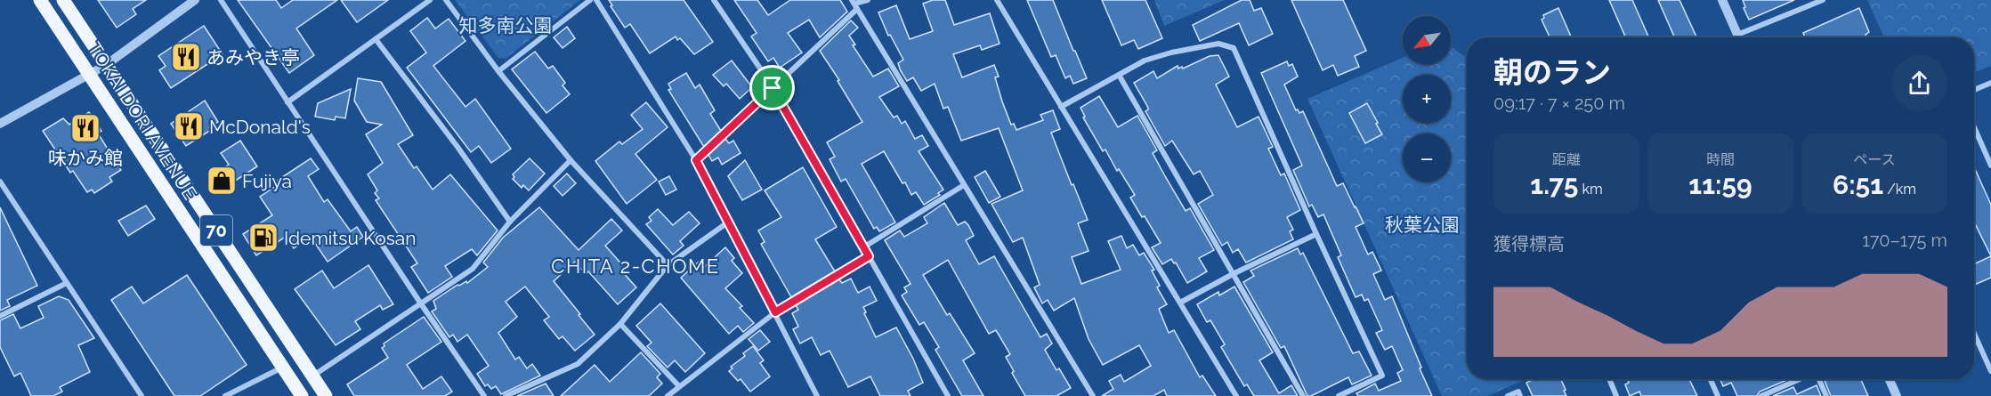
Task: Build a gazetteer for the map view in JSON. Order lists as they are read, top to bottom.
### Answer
{
  "streets": {
    "main road": ["TOKAI DORI AVENUE", "70"]
  },
  "districts": ["CHITA 2-CHOME"],
  "parks": ["知多南公園", "秋葉公園"],
  "places": {
    "restaurant": ["あみやき亭", "McDonald's", "味かみ館"],
    "shop": ["Fujiya"],
    "fuel station": ["Idemitsu Kosan"]
  },
  "north": "bottom left",
  "page": {
    "map_buttons": ["+", "−"],
    "heading": ["朝のラン", "09:17 · 7 × 250 m"],
    "stats": [
      ["距離", "1.75 km"],
      ["時間", "11:59"],
      ["ペース", "6:51 /km"]
    ],
    "chart": ["獲得標高", "170–175 m"]
  }
}
